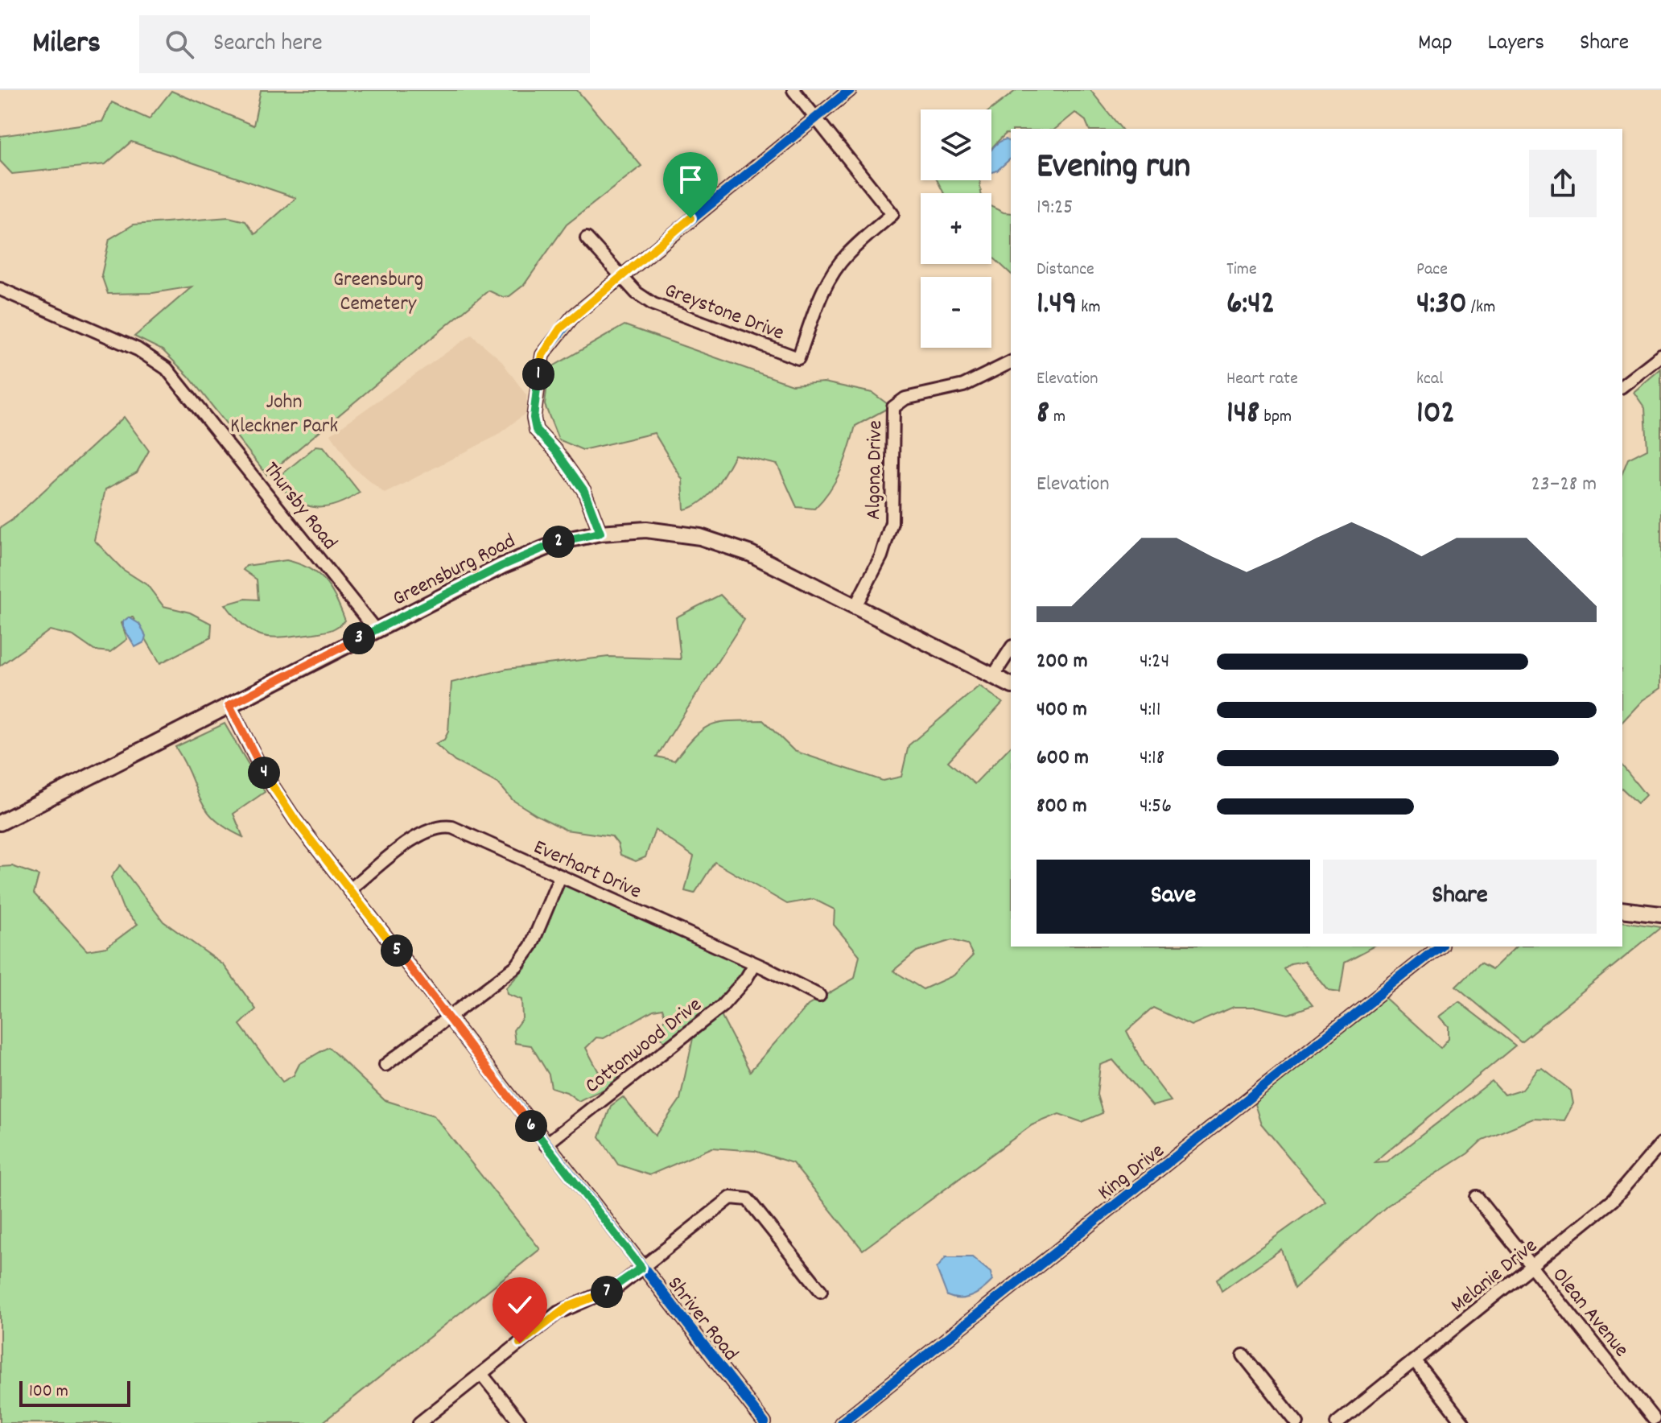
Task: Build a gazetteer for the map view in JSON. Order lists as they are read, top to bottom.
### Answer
{
  "streets": {
    "main road": ["Greensburg Road"],
    "street": [
      "Greystone Drive",
      "Algona Drive",
      "Thursby Road",
      "Everhart Drive",
      "Cottonwood Drive",
      "King Drive",
      "Melanie Drive",
      "Olean Avenue",
      "Shriver Road"
    ]
  },
  "crossings": [
    ["Algona Drive", "Greensburg Road"],
    ["Thursby Road", "Greensburg Road"],
    ["Greensburg Road", "Shriver Road"],
    ["Everhart Drive", "Cottonwood Drive"],
    ["Everhart Drive", "Shriver Road"],
    ["Cottonwood Drive", "Shriver Road"],
    ["Melanie Drive", "Olean Avenue"]
  ],
  "parks": ["Greensburg Cemetery", "John Kleckner Park"],
  "scale_bar": "100 m",
  "page": {
    "header": "Milers",
    "search": "Search here",
    "nav": ["Map", "Layers", "Share"],
    "map_buttons": ["+", "−"],
    "heading": ["Evening run", "19:25"],
    "stats": [
      ["Distance", "1.49 km"],
      ["Time", "6:42"],
      ["Pace", "4:30 /km"],
      ["Elevation", "8 m"],
      ["Heart rate", "148 bpm"],
      ["kcal", "102"]
    ],
    "pins": [
      "1",
      "2",
      "3",
      "4",
      "5",
      "6",
      "7"
    ],
    "chart": ["Elevation", "23–28 m"],
    "list": [
      {
        "name": "200 m",
        "note": "4:24"
      },
      {
        "name": "400 m",
        "note": "4:11"
      },
      {
        "name": "600 m",
        "note": "4:18"
      },
      {
        "name": "800 m",
        "note": "4:56"
      }
    ],
    "buttons": ["Save", "Share"],
    "scale": "100 m"
  }
}
